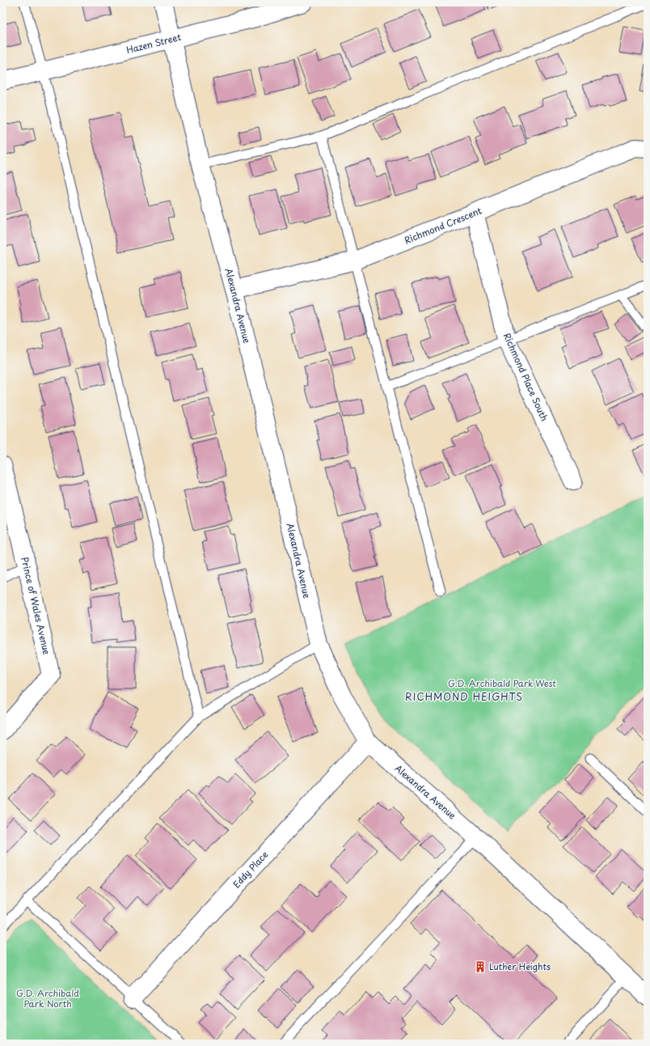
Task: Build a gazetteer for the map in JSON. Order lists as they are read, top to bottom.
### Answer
{
  "streets": {
    "street": [
      "Hazen Street",
      "Richmond Crescent",
      "Alexandra Avenue",
      "Richmond Place South",
      "Prince of Wales Avenue",
      "Eddy Place"
    ]
  },
  "crossings": [
    ["Hazen Street", "Alexandra Avenue"],
    ["Richmond Crescent", "Alexandra Avenue"],
    ["Richmond Crescent", "Richmond Place South"],
    ["Alexandra Avenue", "Eddy Place"]
  ],
  "districts": ["RICHMOND HEIGHTS"],
  "parks": ["G.D. Archibald Park West", "G.D. Archibald Park North"],
  "places": {
    "building": ["Luther Heights"]
  }
}
